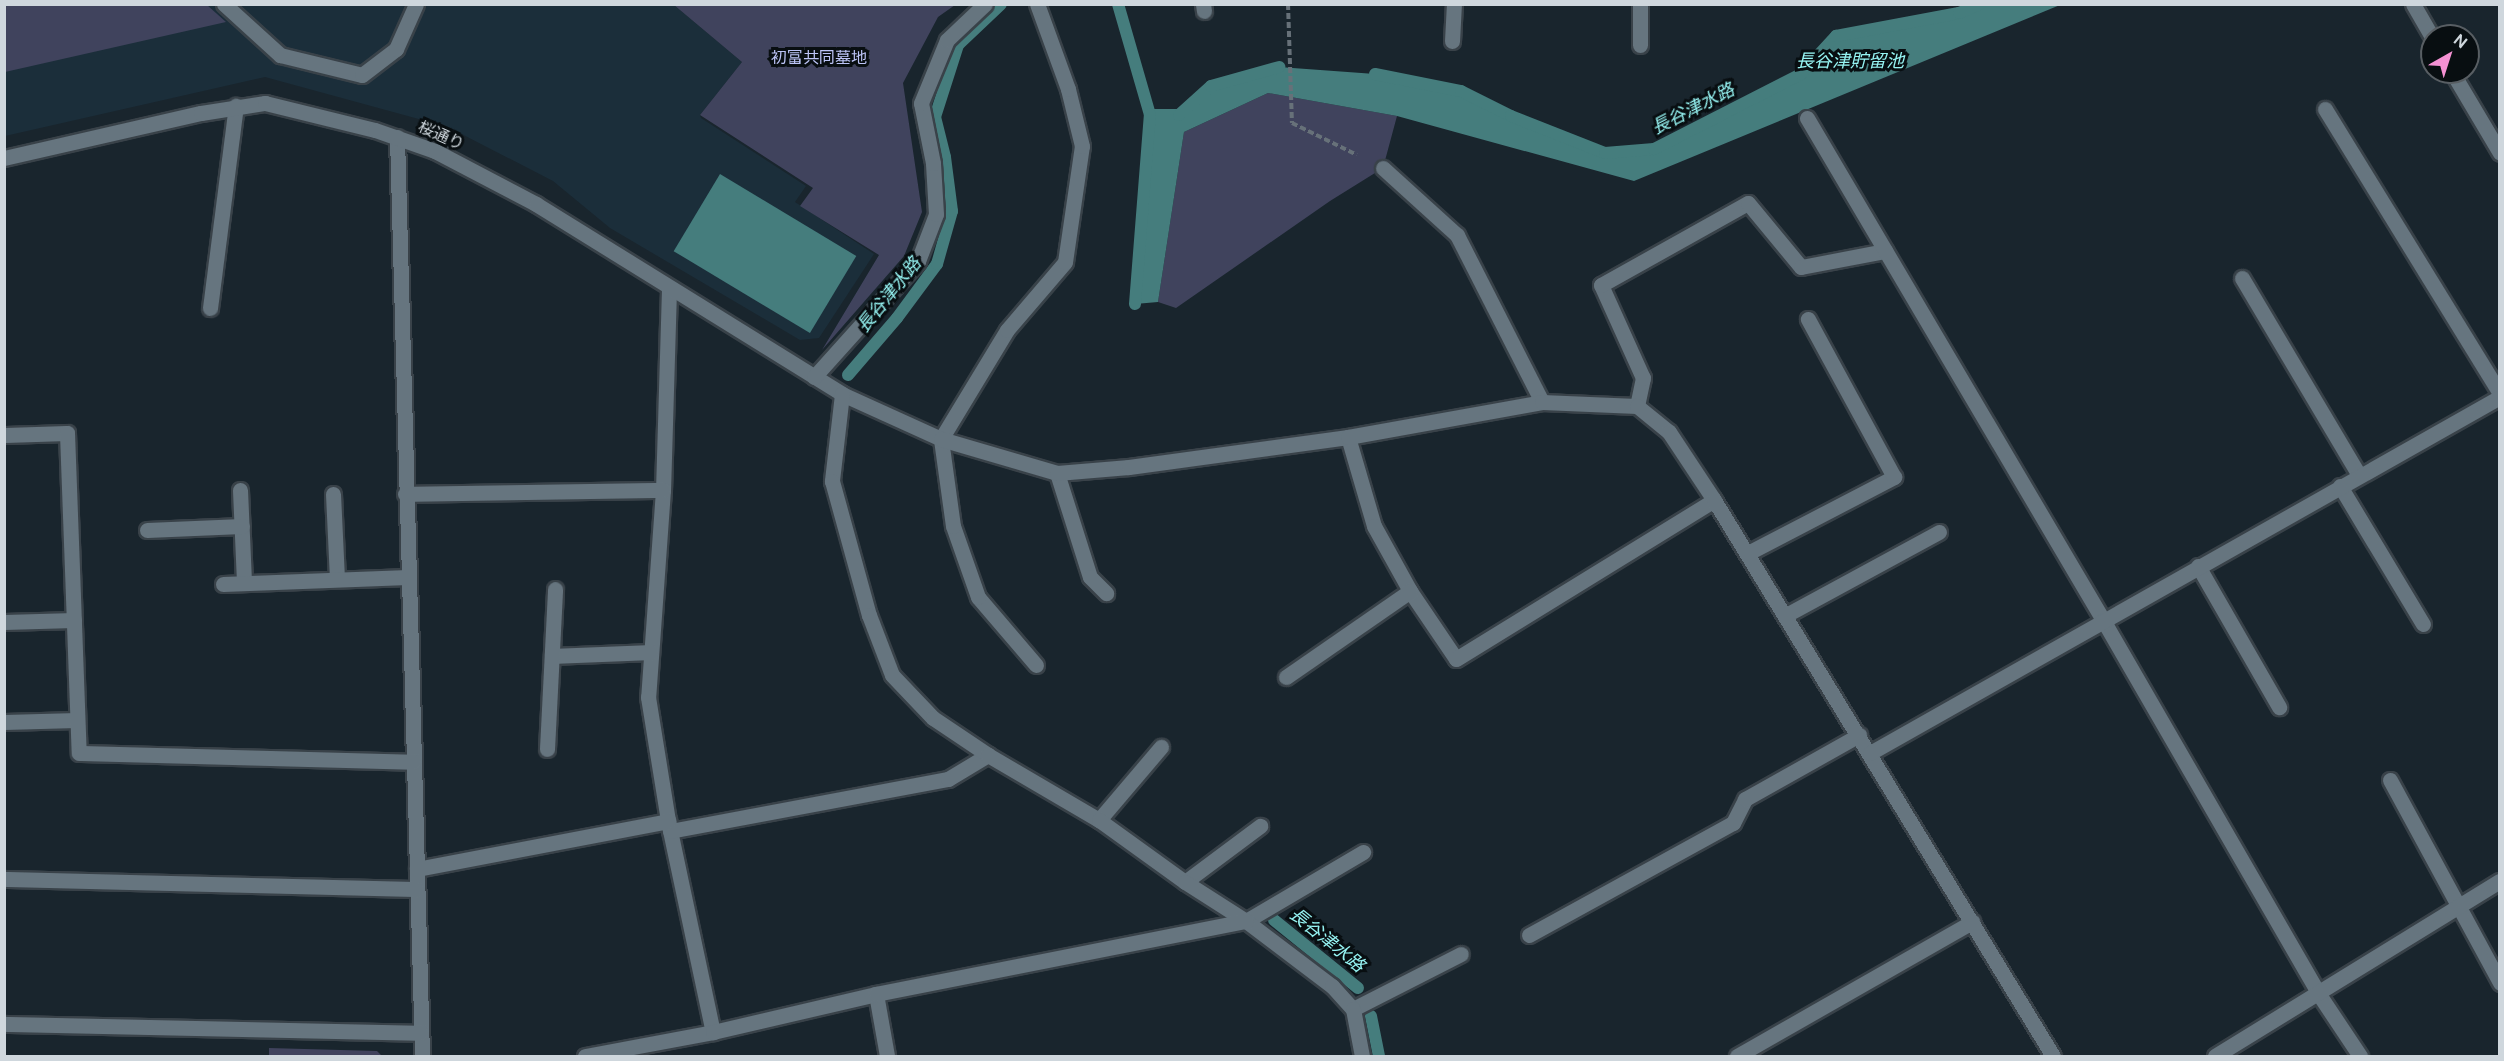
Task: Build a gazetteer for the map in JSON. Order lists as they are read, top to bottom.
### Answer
{
  "streets": {
    "street": ["桜通り"]
  },
  "water": ["長谷津貯留池", "長谷津水路"],
  "parks": ["初富共同墓地"],
  "north": "top right"
}
